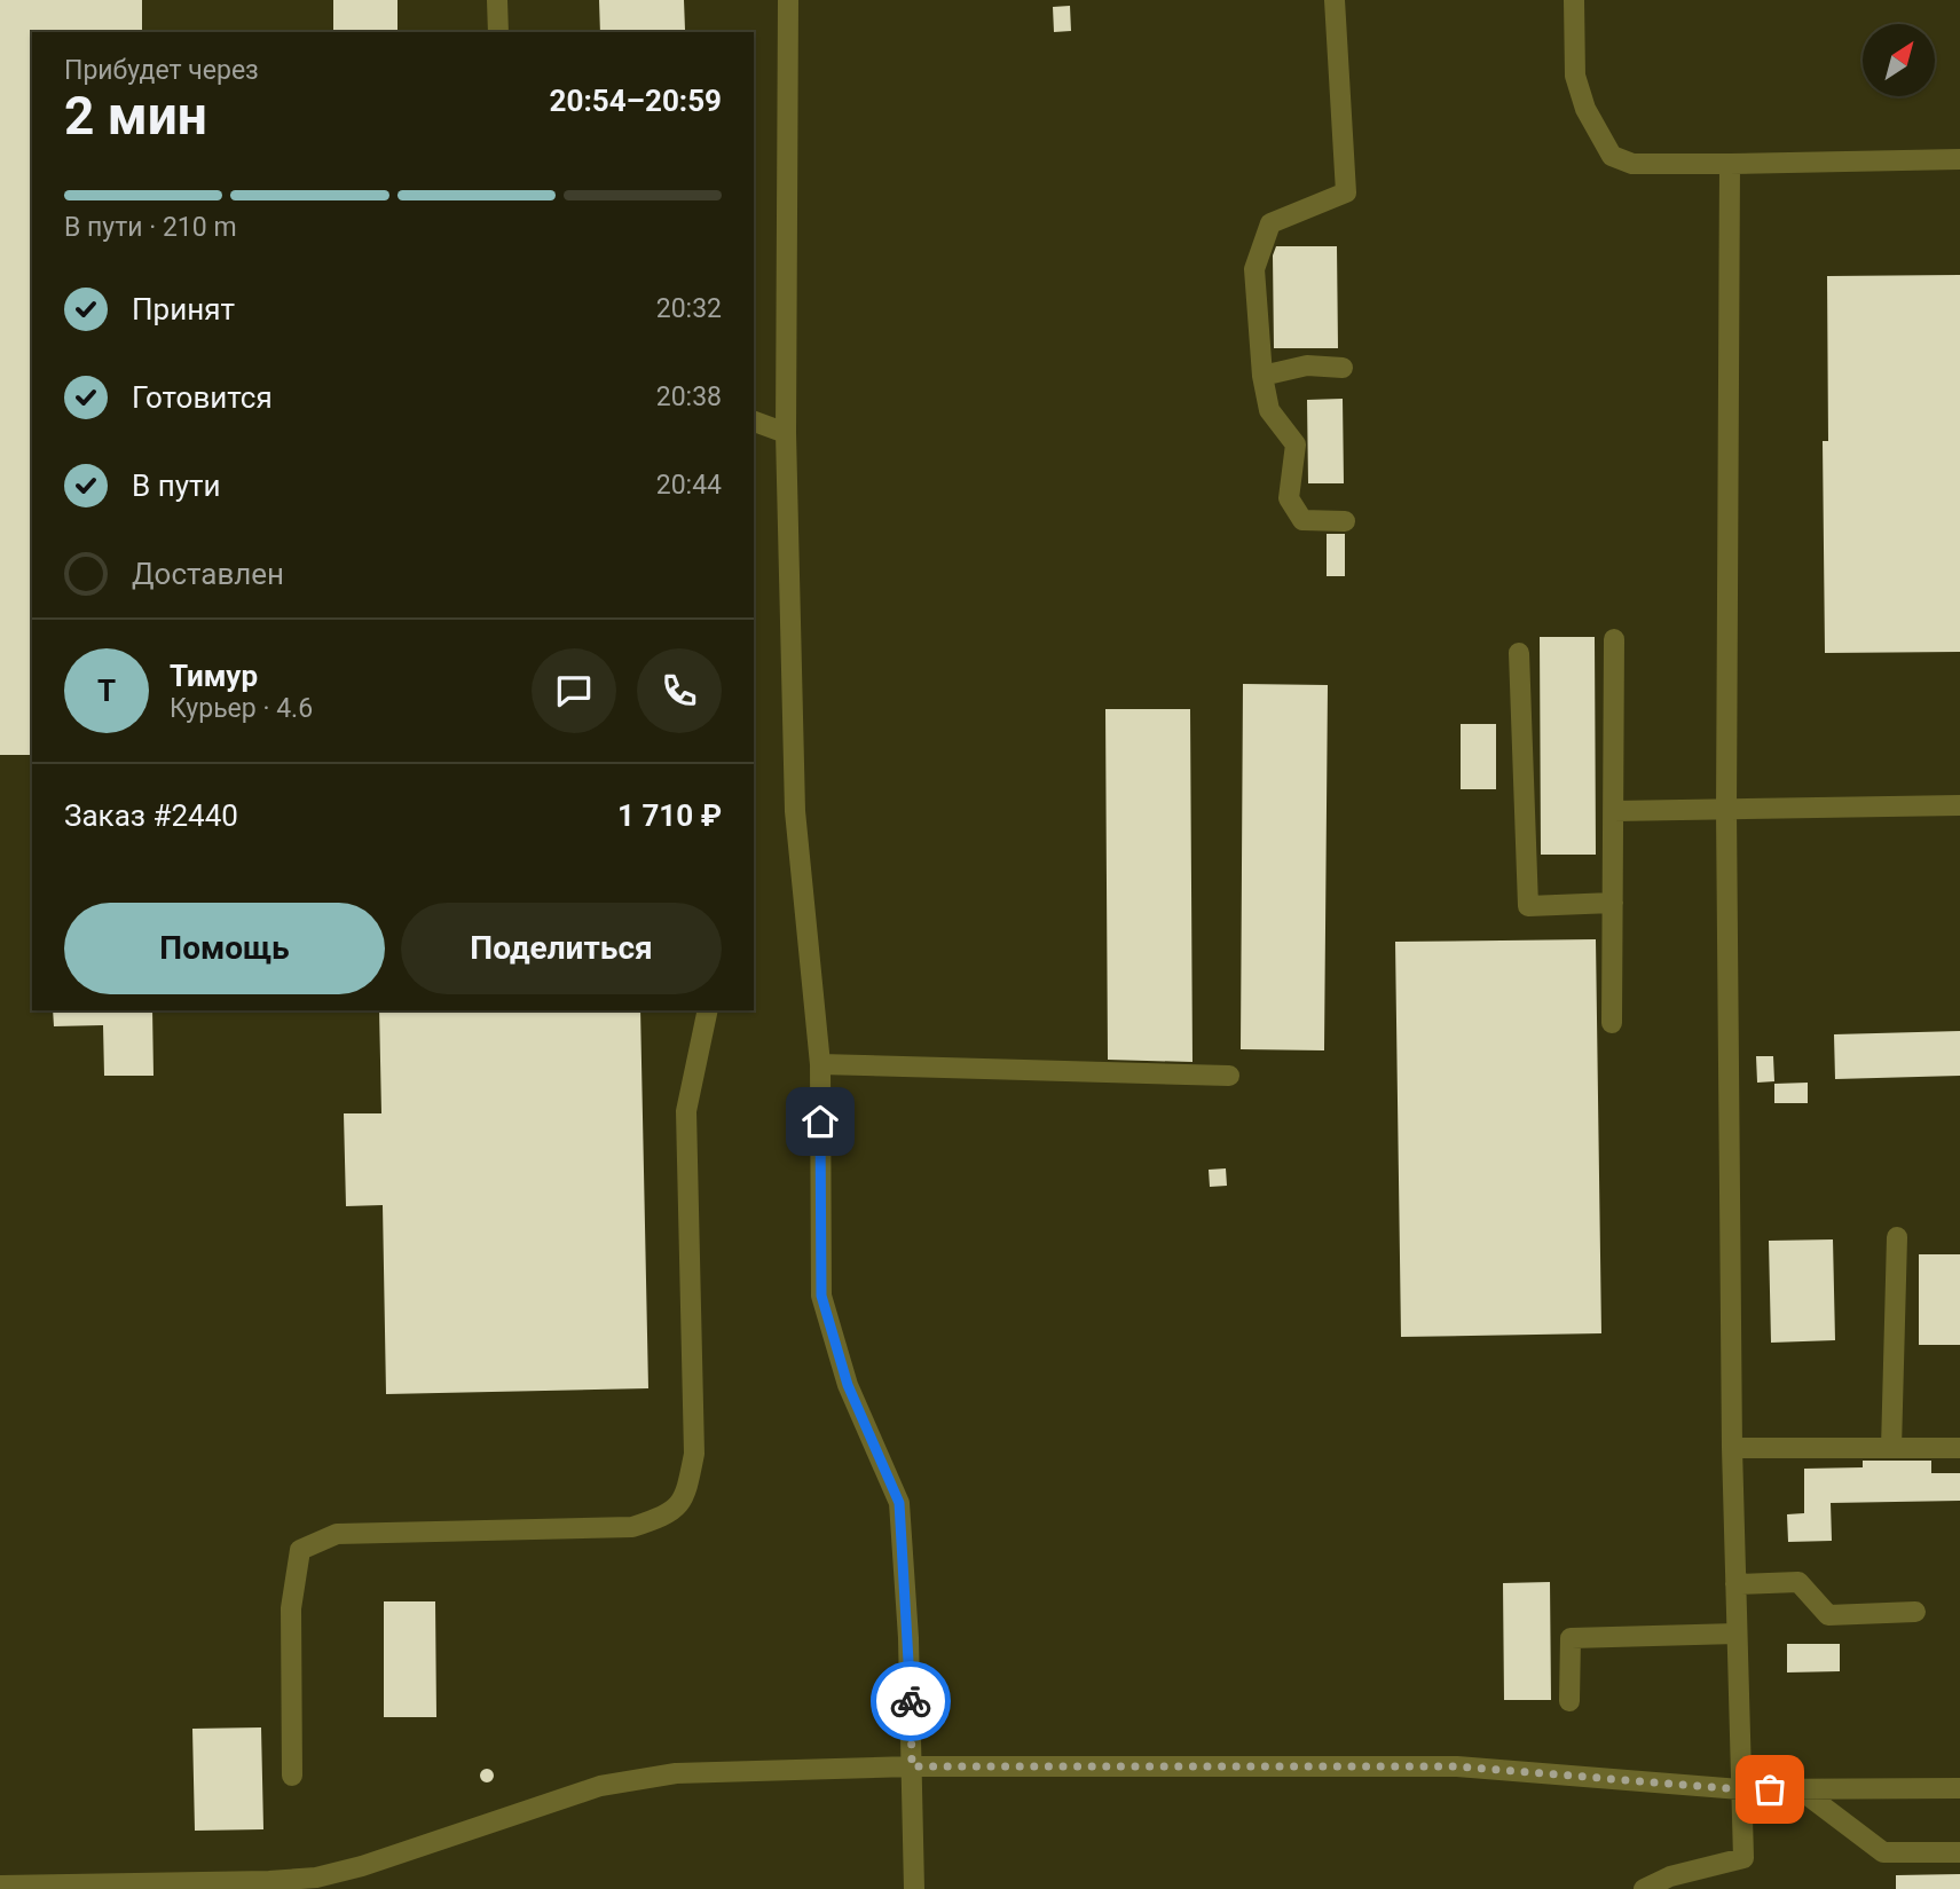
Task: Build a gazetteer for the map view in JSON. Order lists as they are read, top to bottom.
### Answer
{
  "north": "top right",
  "page": {
    "heading": ["2 мин", "Прибудет через", "20:54–20:59"],
    "panel": [
      "Тимур",
      "Курьер · 4.6",
      "Заказ #2440",
      "1 710 ₽"
    ],
    "bar": "В пути · 210 m",
    "list": [
      ["Принят", "20:32"],
      ["Готовится", "20:38"],
      ["В пути", "20:44"],
      "Доставлен"
    ],
    "round": "Т",
    "buttons": ["Помощь", "Поделиться"]
  }
}
